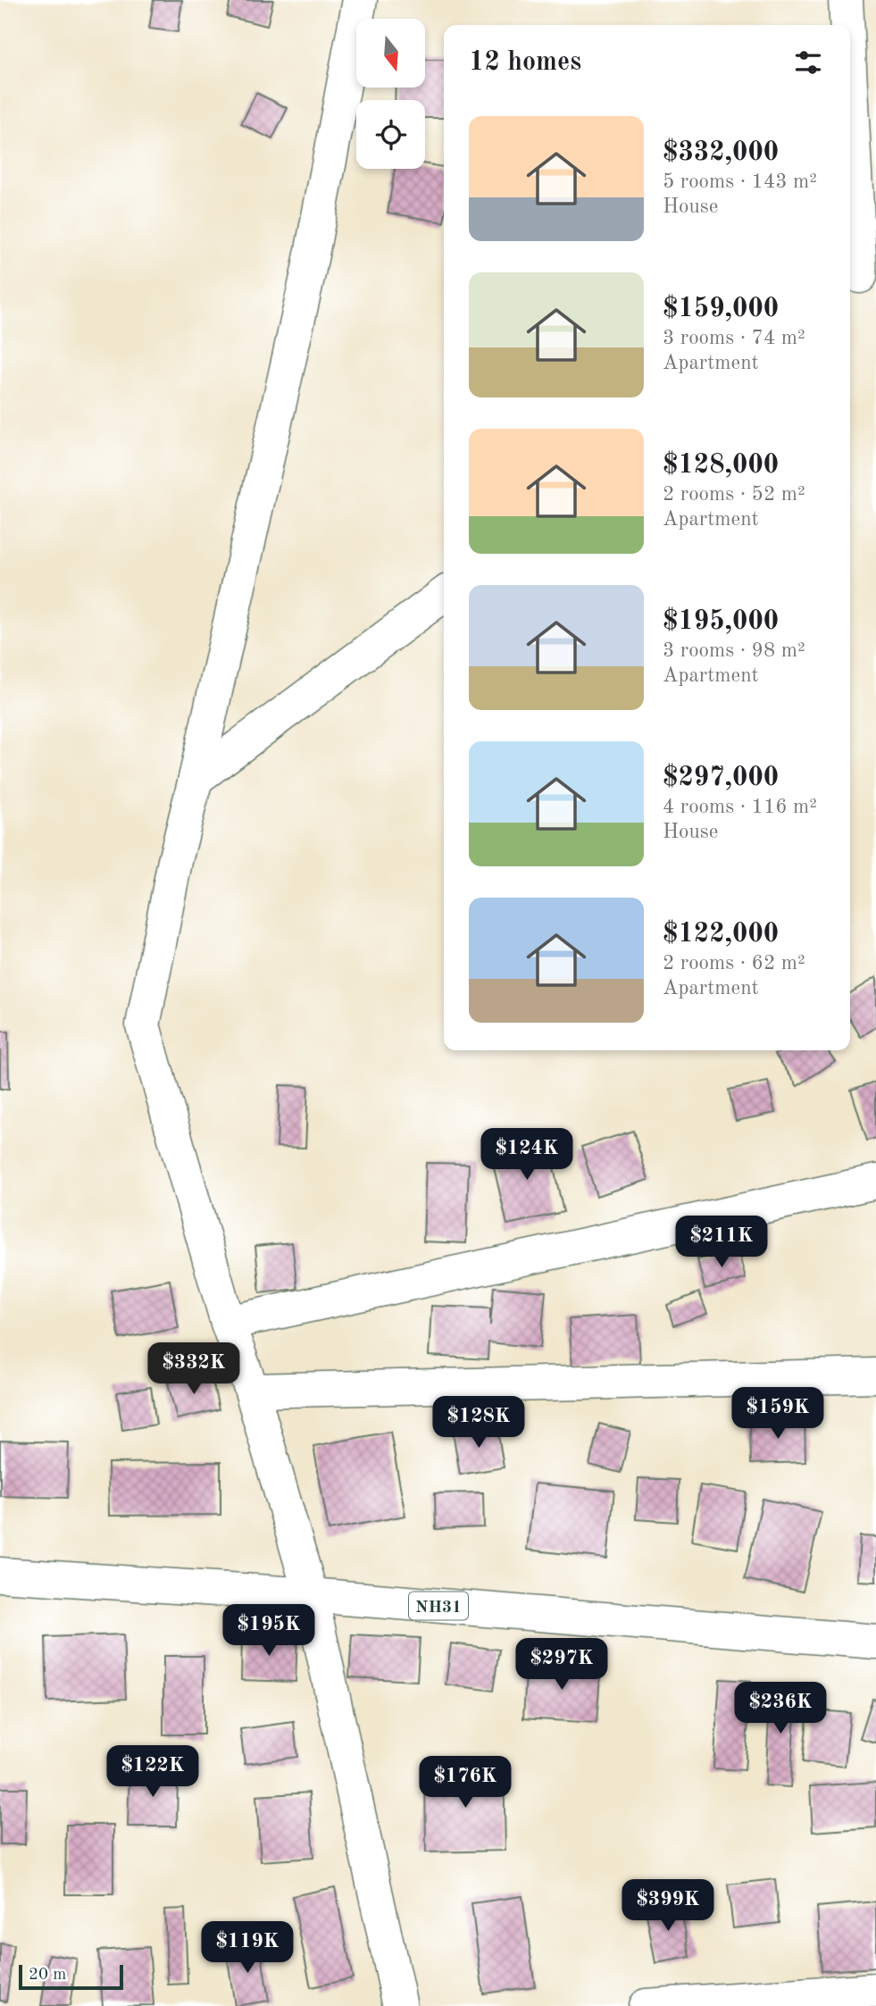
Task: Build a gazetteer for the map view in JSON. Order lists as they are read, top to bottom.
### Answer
{
  "streets": {
    "main road": ["NH31"]
  },
  "scale_bar": "20 m",
  "north": "bottom",
  "page": {
    "heading": "12 homes",
    "list": [
      {
        "name": "$332,000",
        "note": "5 rooms · 143 m² · House"
      },
      {
        "name": "$159,000",
        "note": "3 rooms · 74 m² · Apartment"
      },
      {
        "name": "$128,000",
        "note": "2 rooms · 52 m² · Apartment"
      },
      {
        "name": "$195,000",
        "note": "3 rooms · 98 m² · Apartment"
      },
      {
        "name": "$297,000",
        "note": "4 rooms · 116 m² · House"
      },
      {
        "name": "$122,000",
        "note": "2 rooms · 62 m² · Apartment"
      }
    ],
    "price": [
      "$124K",
      "$211K",
      "$332K",
      "$159K",
      "$128K",
      "$195K",
      "$297K",
      "$236K",
      "$122K",
      "$176K",
      "$399K",
      "$119K"
    ],
    "scale": "20 m"
  }
}
